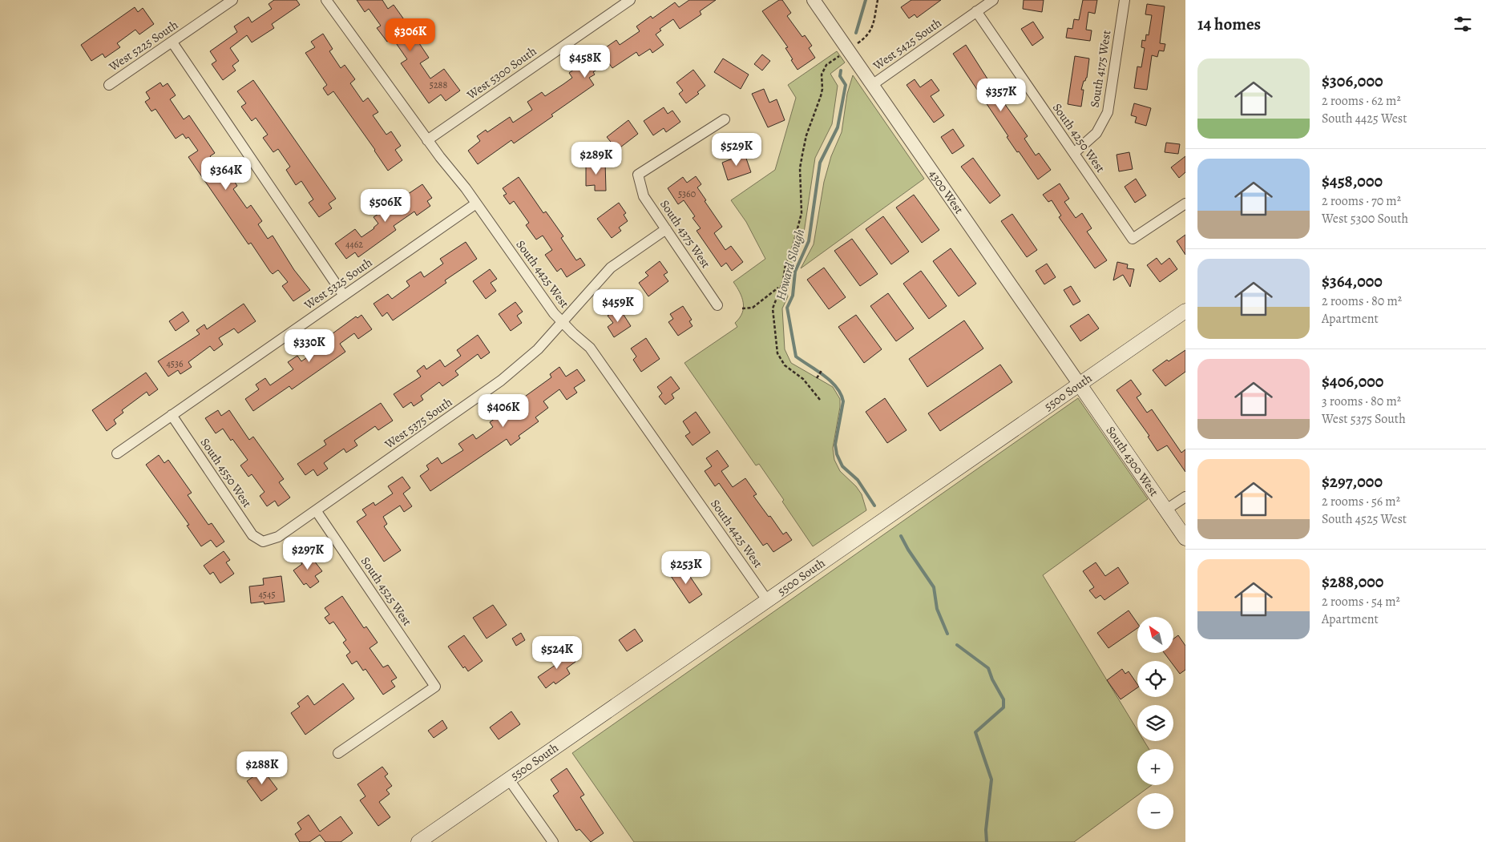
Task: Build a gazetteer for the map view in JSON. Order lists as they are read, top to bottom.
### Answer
{
  "streets": {
    "main road": ["5500 South", "South 4300 West"],
    "street": [
      "West 5425 South",
      "West 5225 South",
      "South 4175 West",
      "West 5300 South",
      "South 4250 West",
      "4300 West",
      "South 4375 West",
      "South 4425 West",
      "West 5325 South",
      "West 5375 South",
      "South 4550 West",
      "South 4525 West"
    ]
  },
  "crossings": [
    ["West 5425 South", "South 4250 West"],
    ["West 5425 South", "4300 West"],
    ["South 4175 West", "South 4250 West"],
    ["West 5300 South", "South 4425 West"],
    ["4300 West", "5500 South"],
    ["4300 West", "South 4300 West"],
    ["South 4375 West", "West 5375 South"],
    ["South 4425 West", "West 5325 South"],
    ["South 4425 West", "5500 South"],
    ["South 4425 West", "West 5375 South"],
    ["West 5325 South", "South 4550 West"],
    ["5500 South", "South 4300 West"],
    ["West 5375 South", "South 4550 West"],
    ["West 5375 South", "South 4525 West"]
  ],
  "water": ["Howard Slough"],
  "house_numbers": [
    "5288",
    "5360",
    "4462",
    "4536",
    "4545"
  ],
  "north": "top left",
  "page": {
    "heading": "14 homes",
    "price": [
      "$306K",
      "$458K",
      "$357K",
      "$529K",
      "$289K",
      "$364K",
      "$506K",
      "$459K",
      "$330K",
      "$406K",
      "$297K",
      "$253K",
      "$524K",
      "$288K"
    ],
    "list": [
      {
        "name": "$306,000",
        "note": "2 rooms · 62 m² · South 4425 West"
      },
      {
        "name": "$458,000",
        "note": "2 rooms · 70 m² · West 5300 South"
      },
      {
        "name": "$364,000",
        "note": "2 rooms · 80 m² · Apartment"
      },
      {
        "name": "$406,000",
        "note": "3 rooms · 80 m² · West 5375 South"
      },
      {
        "name": "$297,000",
        "note": "2 rooms · 56 m² · South 4525 West"
      },
      {
        "name": "$288,000",
        "note": "2 rooms · 54 m² · Apartment"
      }
    ],
    "map_buttons": ["+", "−"]
  }
}
